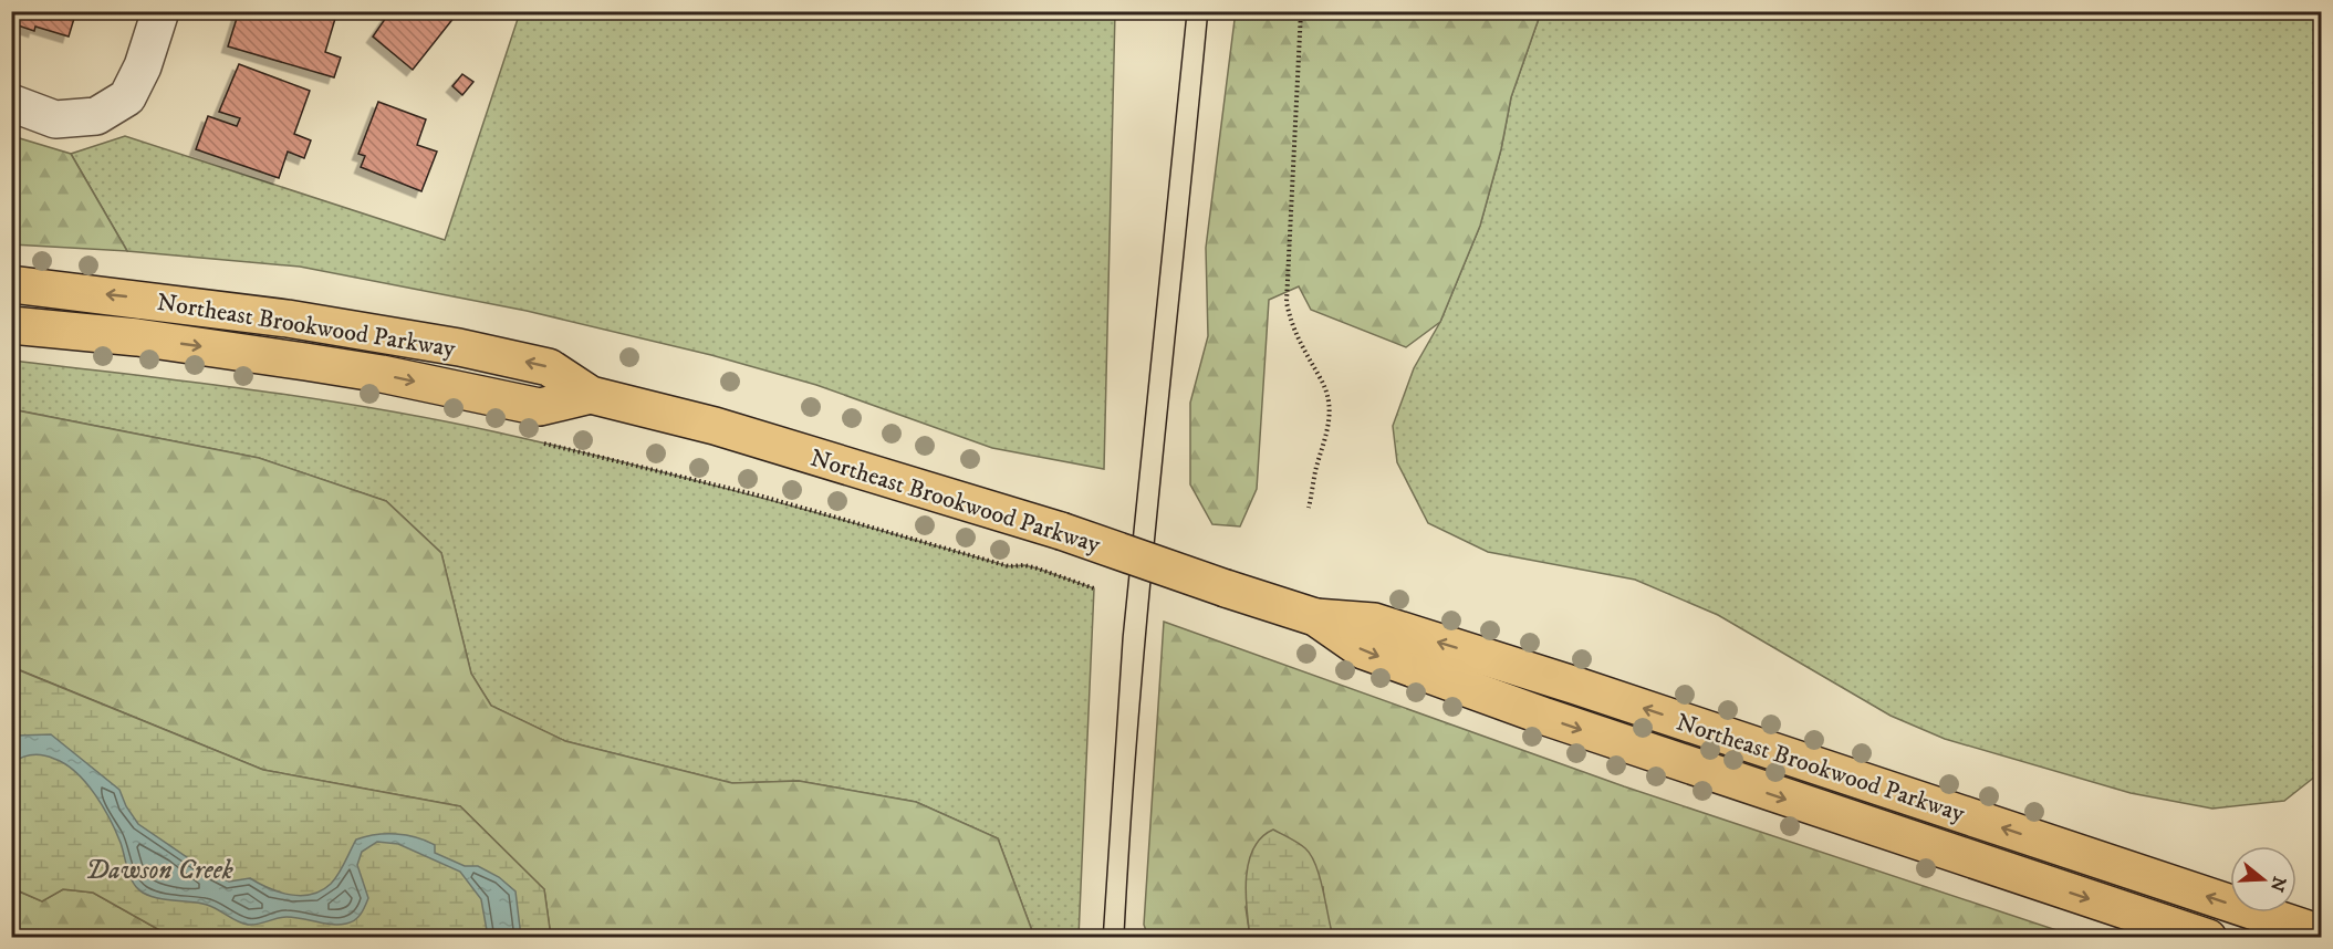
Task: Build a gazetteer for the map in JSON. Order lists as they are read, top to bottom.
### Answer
{
  "streets": {
    "main road": ["Northeast Brookwood Parkway"]
  },
  "water": ["Dawson Creek"],
  "north": "right"
}
